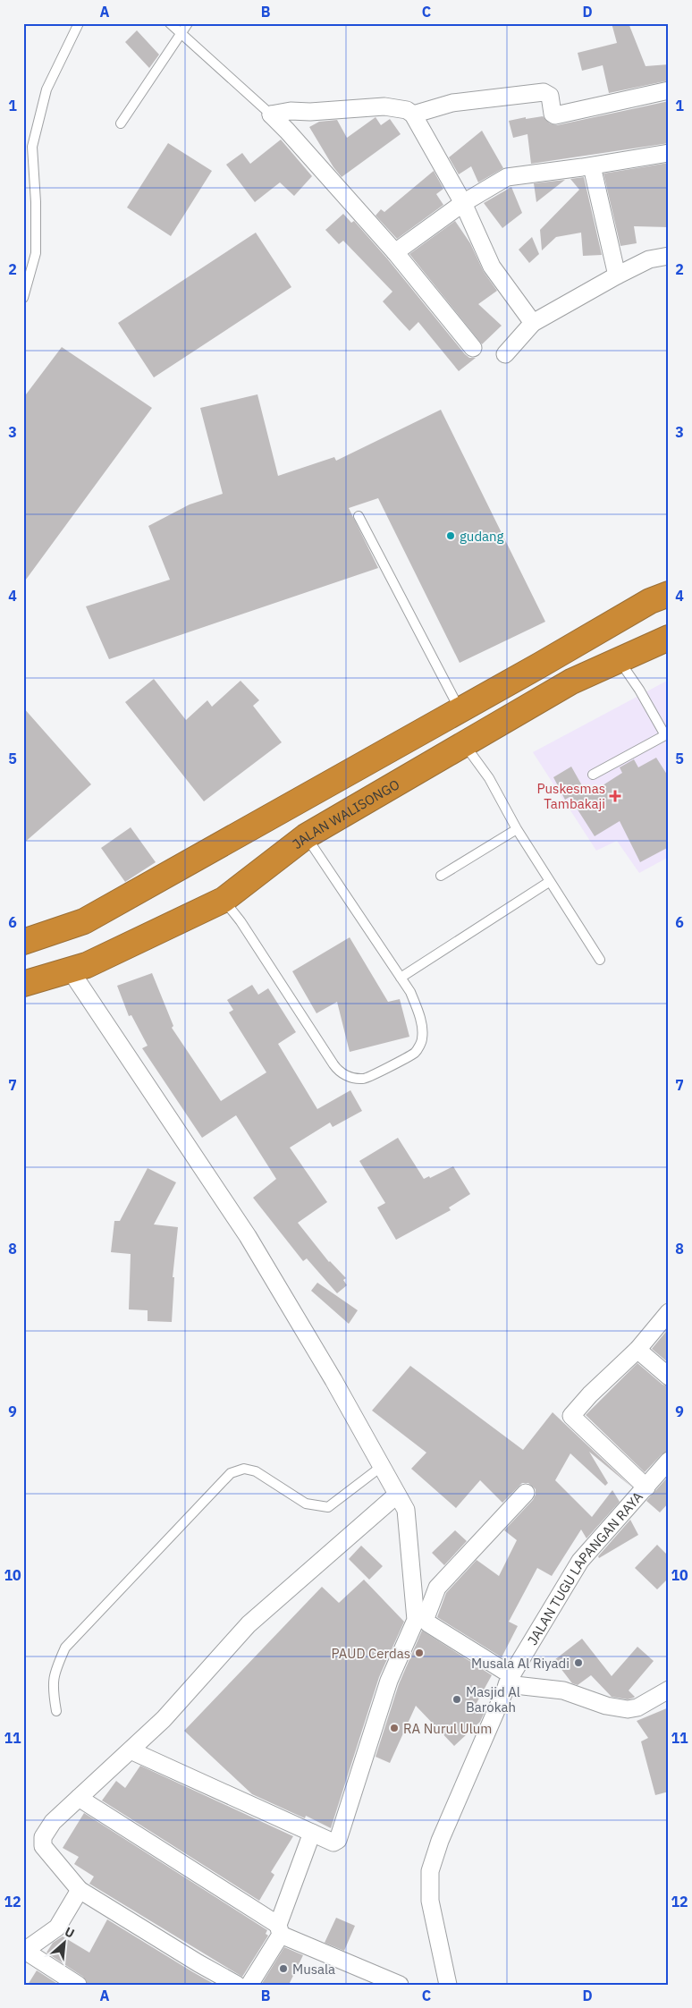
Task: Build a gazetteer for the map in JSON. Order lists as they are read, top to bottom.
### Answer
{
  "streets": {
    "highway": ["JALAN WALISONGO"],
    "street": ["JALAN TUGU LAPANGAN RAYA"]
  },
  "places": {
    "other": [
      "gudang",
      "PAUD Cerdas",
      "Musala Al Riyadi",
      "Masjid Al Barokah",
      "RA Nurul Ulum",
      "Musala"
    ],
    "health": ["Puskesmas Tambakaji"]
  },
  "north": "top right",
  "grid": {
    "columns": [
      "A",
      "B",
      "C",
      "D"
    ],
    "rows": [
      "1",
      "2",
      "3",
      "4",
      "5",
      "6",
      "7",
      "8",
      "9",
      "10",
      "11",
      "12"
    ]
  }
}
